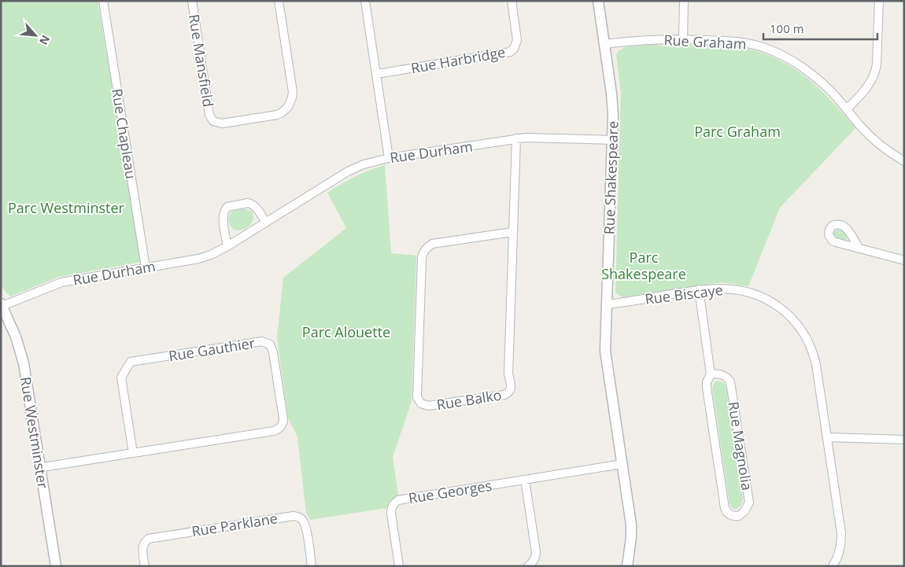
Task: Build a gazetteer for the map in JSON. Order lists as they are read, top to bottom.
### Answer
{
  "streets": {
    "street": [
      "Rue Graham",
      "Rue Harbridge",
      "Rue Mansfield",
      "Rue Chapleau",
      "Rue Durham",
      "Rue Shakespeare",
      "Rue Biscaye",
      "Rue Gauthier",
      "Rue Balko",
      "Rue Westminster",
      "Rue Magnolia",
      "Rue Georges",
      "Rue Parklane"
    ]
  },
  "crossings": [
    ["Rue Graham", "Rue Shakespeare"],
    ["Rue Chapleau", "Rue Durham"],
    ["Rue Durham", "Rue Shakespeare"],
    ["Rue Durham", "Rue Balko"],
    ["Rue Durham", "Rue Westminster"],
    ["Rue Shakespeare", "Rue Biscaye"],
    ["Rue Shakespeare", "Rue Georges"],
    ["Rue Biscaye", "Rue Magnolia"],
    ["Rue Gauthier", "Rue Westminster"]
  ],
  "parks": [
    "Parc Graham",
    "Parc Westminster",
    "Parc Shakespeare",
    "Parc Alouette"
  ],
  "scale_bar": "100 m",
  "north": "bottom right"
}
